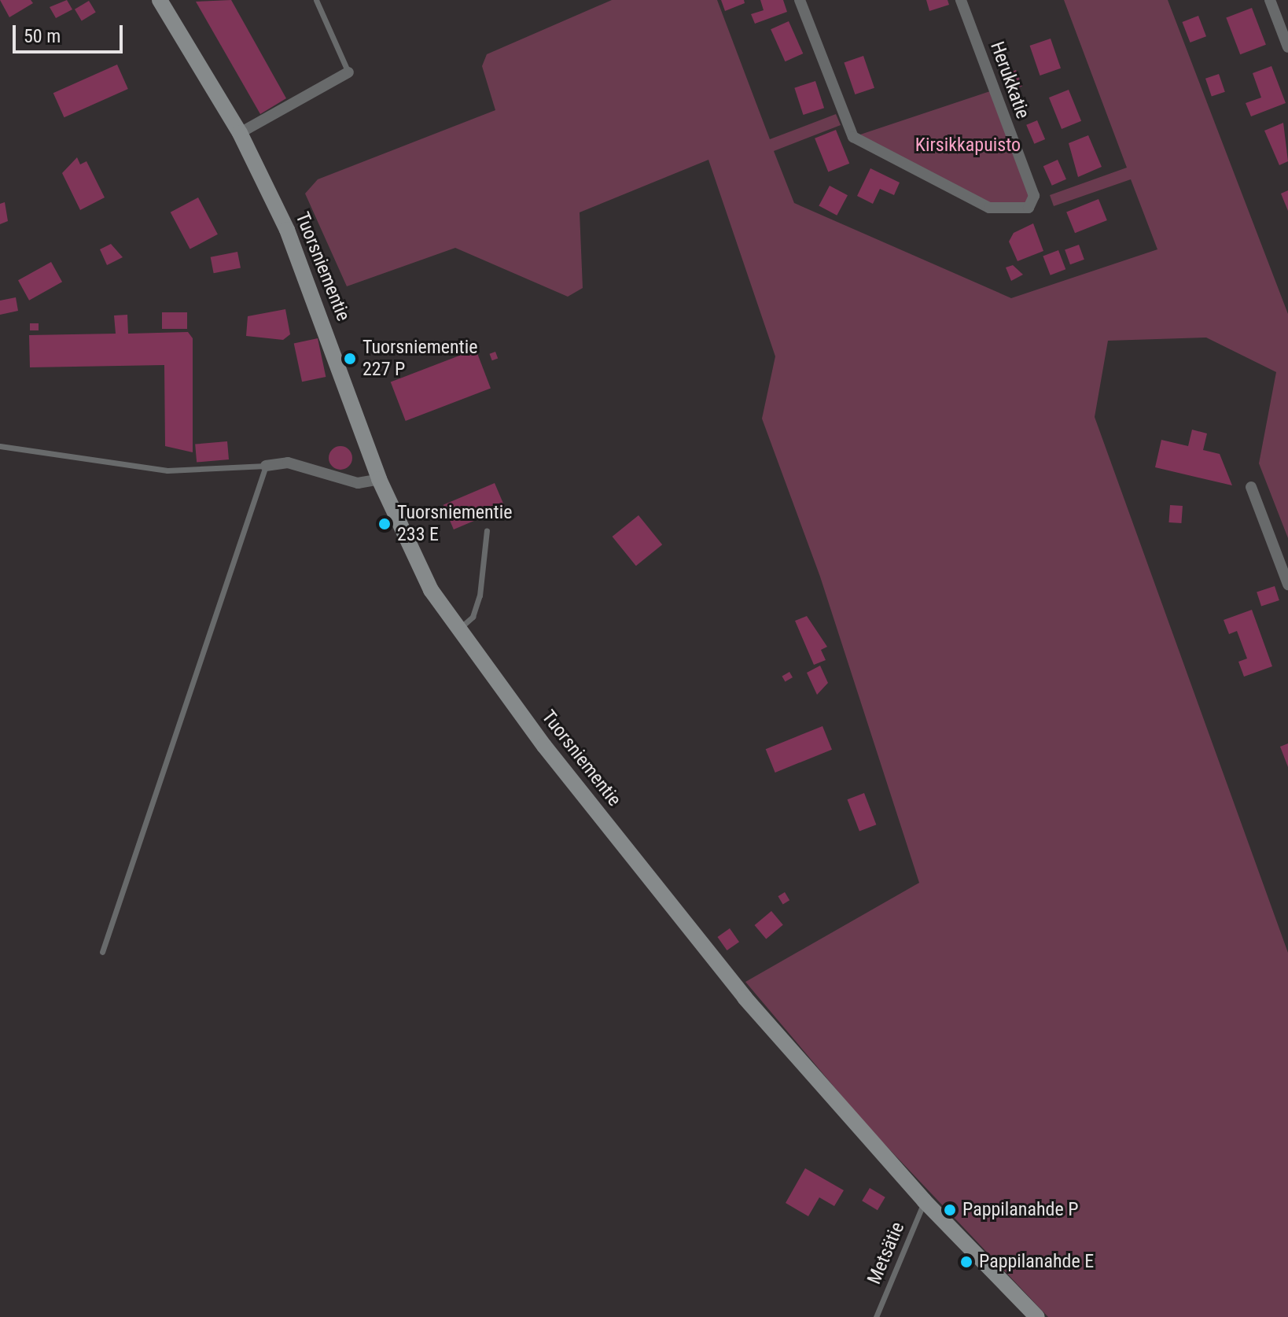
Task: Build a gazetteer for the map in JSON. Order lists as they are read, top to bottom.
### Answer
{
  "streets": {
    "main road": ["Tuorsniementie"],
    "street": ["Herukkatie"],
    "lane": ["Metsätie"]
  },
  "crossings": [
    ["Tuorsniementie", "Metsätie"]
  ],
  "parks": ["Kirsikkapuisto"],
  "places": [
    "Tuorsniementie 227 P",
    "Tuorsniementie 233 E",
    "Pappilanahde P",
    "Pappilanahde E"
  ],
  "scale_bar": "50 m"
}
